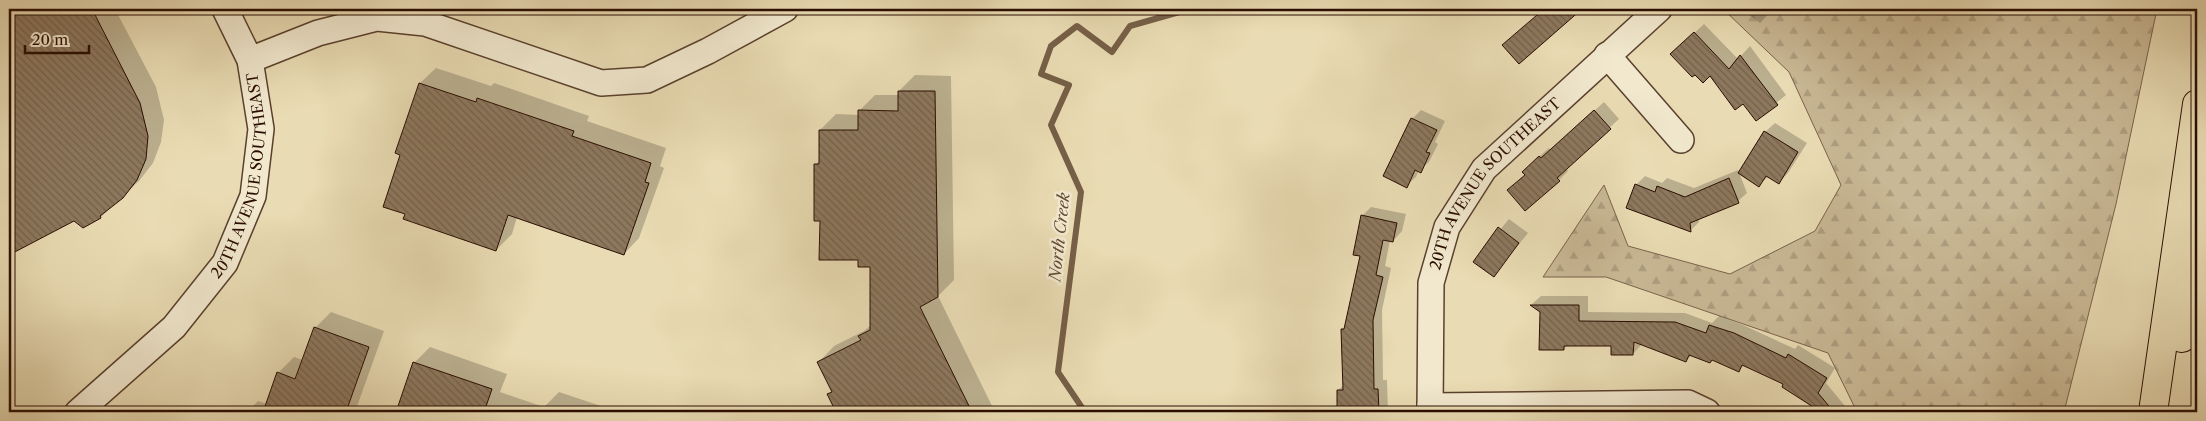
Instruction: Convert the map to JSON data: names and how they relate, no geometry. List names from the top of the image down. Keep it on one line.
{"streets":{"street":["20TH AVENUE SOUTHEAST"]},"water":["North Creek"],"scale_bar":"20 m"}
